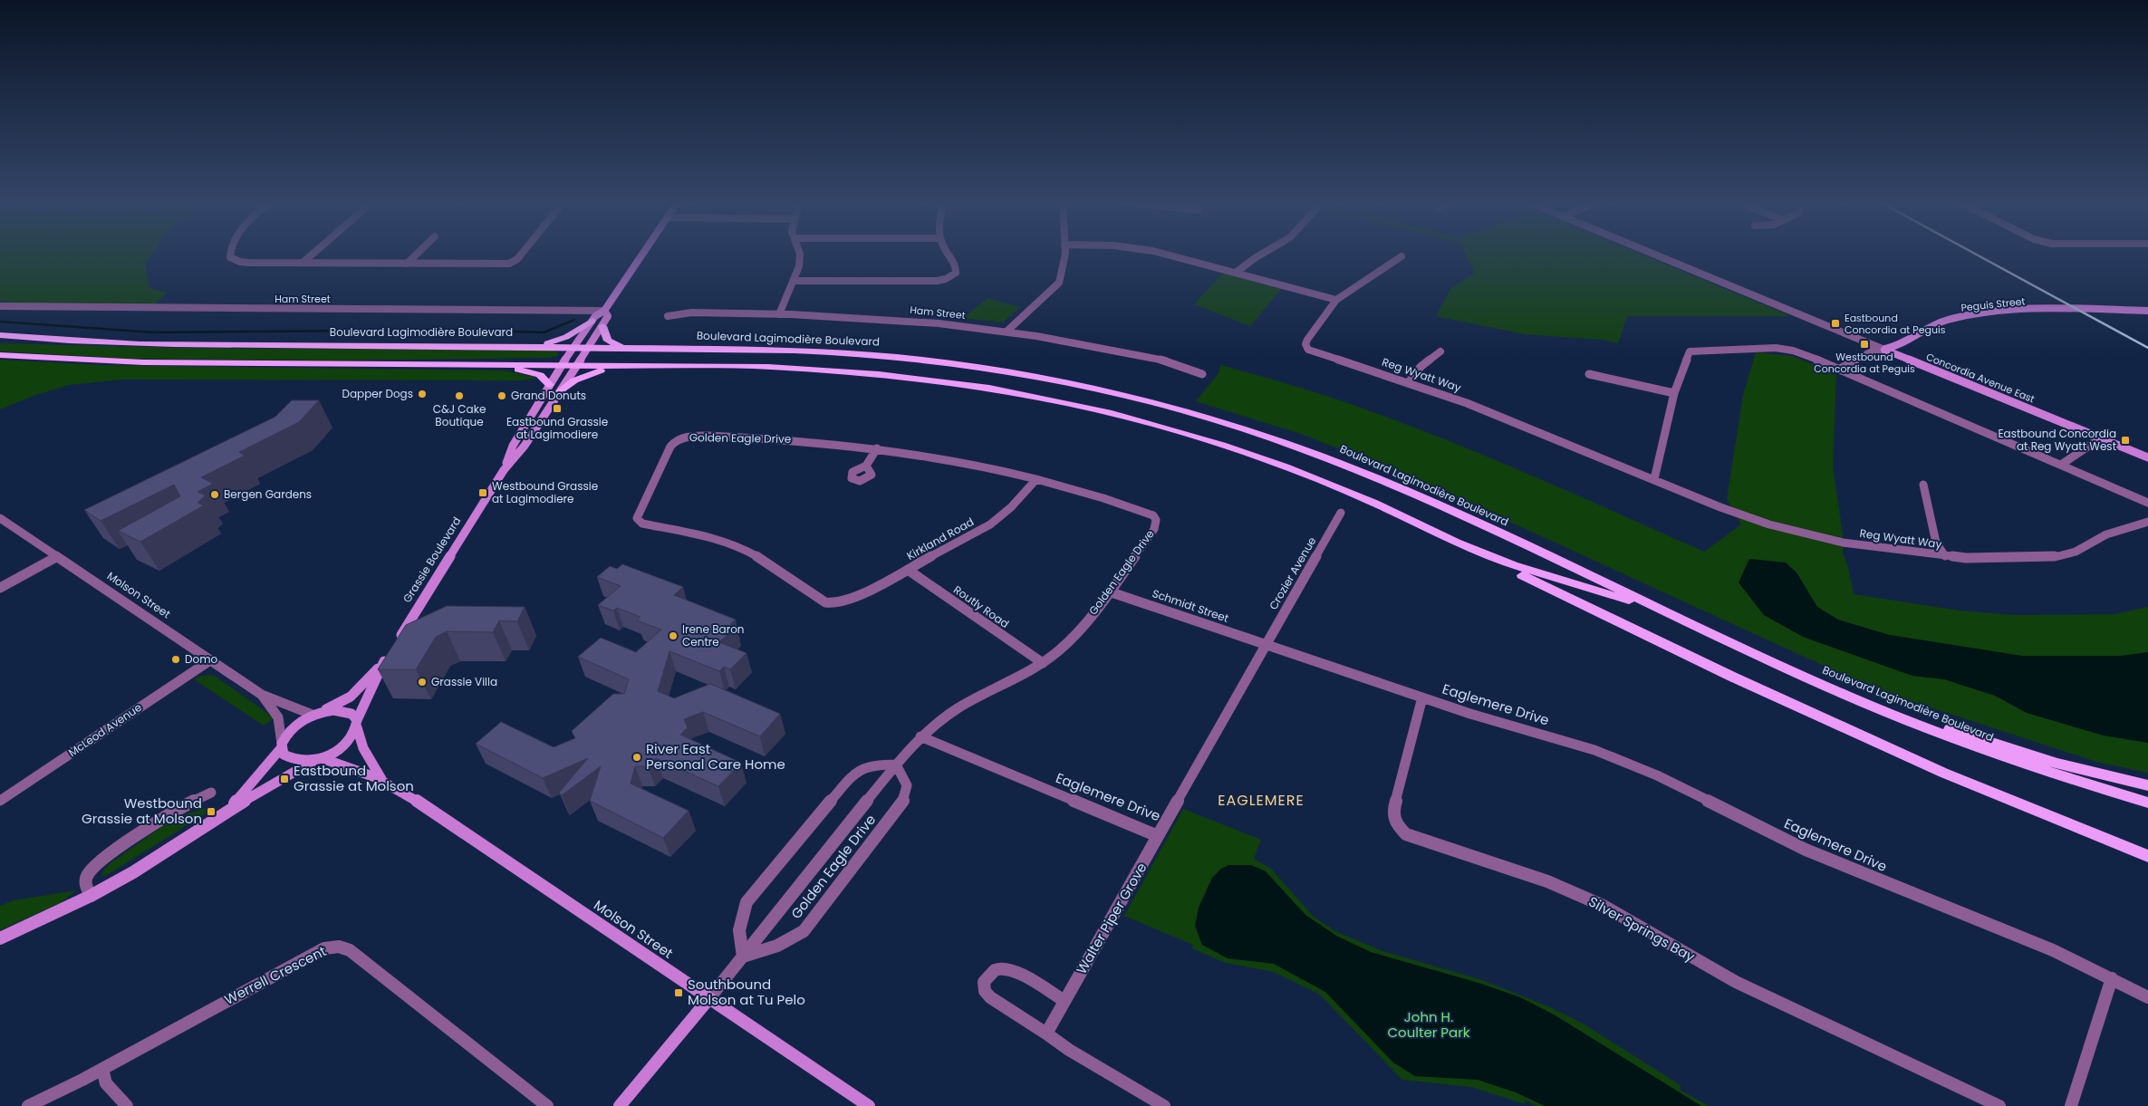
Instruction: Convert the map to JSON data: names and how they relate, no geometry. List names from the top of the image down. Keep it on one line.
{"streets":{"main road":["Boulevard Lagimodière Boulevard"],"street":["Ham Street","Peguis Street","Reg Wyatt Way","Concordia Avenue East","Golden Eagle Drive","Kirkland Road","Grassie Boulevard","Crozier Avenue","Molson Street","Schmidt Street","Routly Road","Eaglemere Drive","McLeod Avenue","Walter Piper Grove","Silver Springs Bay","Werrell Crescent"]},"crossings":[["Ham Street","Grassie Boulevard"],["Peguis Street","Concordia Avenue East"],["Boulevard Lagimodière Boulevard","Grassie Boulevard"],["Golden Eagle Drive","Kirkland Road"],["Golden Eagle Drive","Molson Street"],["Golden Eagle Drive","Schmidt Street"],["Golden Eagle Drive","Routly Road"],["Golden Eagle Drive","Eaglemere Drive"],["Kirkland Road","Routly Road"],["Grassie Boulevard","Molson Street"],["Crozier Avenue","Schmidt Street"],["Crozier Avenue","Eaglemere Drive"],["Molson Street","McLeod Avenue"],["Schmidt Street","Eaglemere Drive"],["Eaglemere Drive","Walter Piper Grove"],["Eaglemere Drive","Silver Springs Bay"]],"districts":["EAGLEMERE"],"parks":["John H. Coulter Park"],"places":{"transit":["Eastbound Concordia at Peguis","Westbound Concordia at Peguis","Eastbound Grassie at Lagimodiere","Eastbound Concordia at Reg Wyatt West","Westbound Grassie at Lagimodiere","Eastbound Grassie at Molson","Westbound Grassie at Molson","Southbound Molson at Tu Pelo"],"other":["Dapper Dogs","C&J Cake Boutique","Grand Donuts","Bergen Gardens","Irene Baron Centre","Domo","Grassie Villa","River East Personal Care Home"]}}
